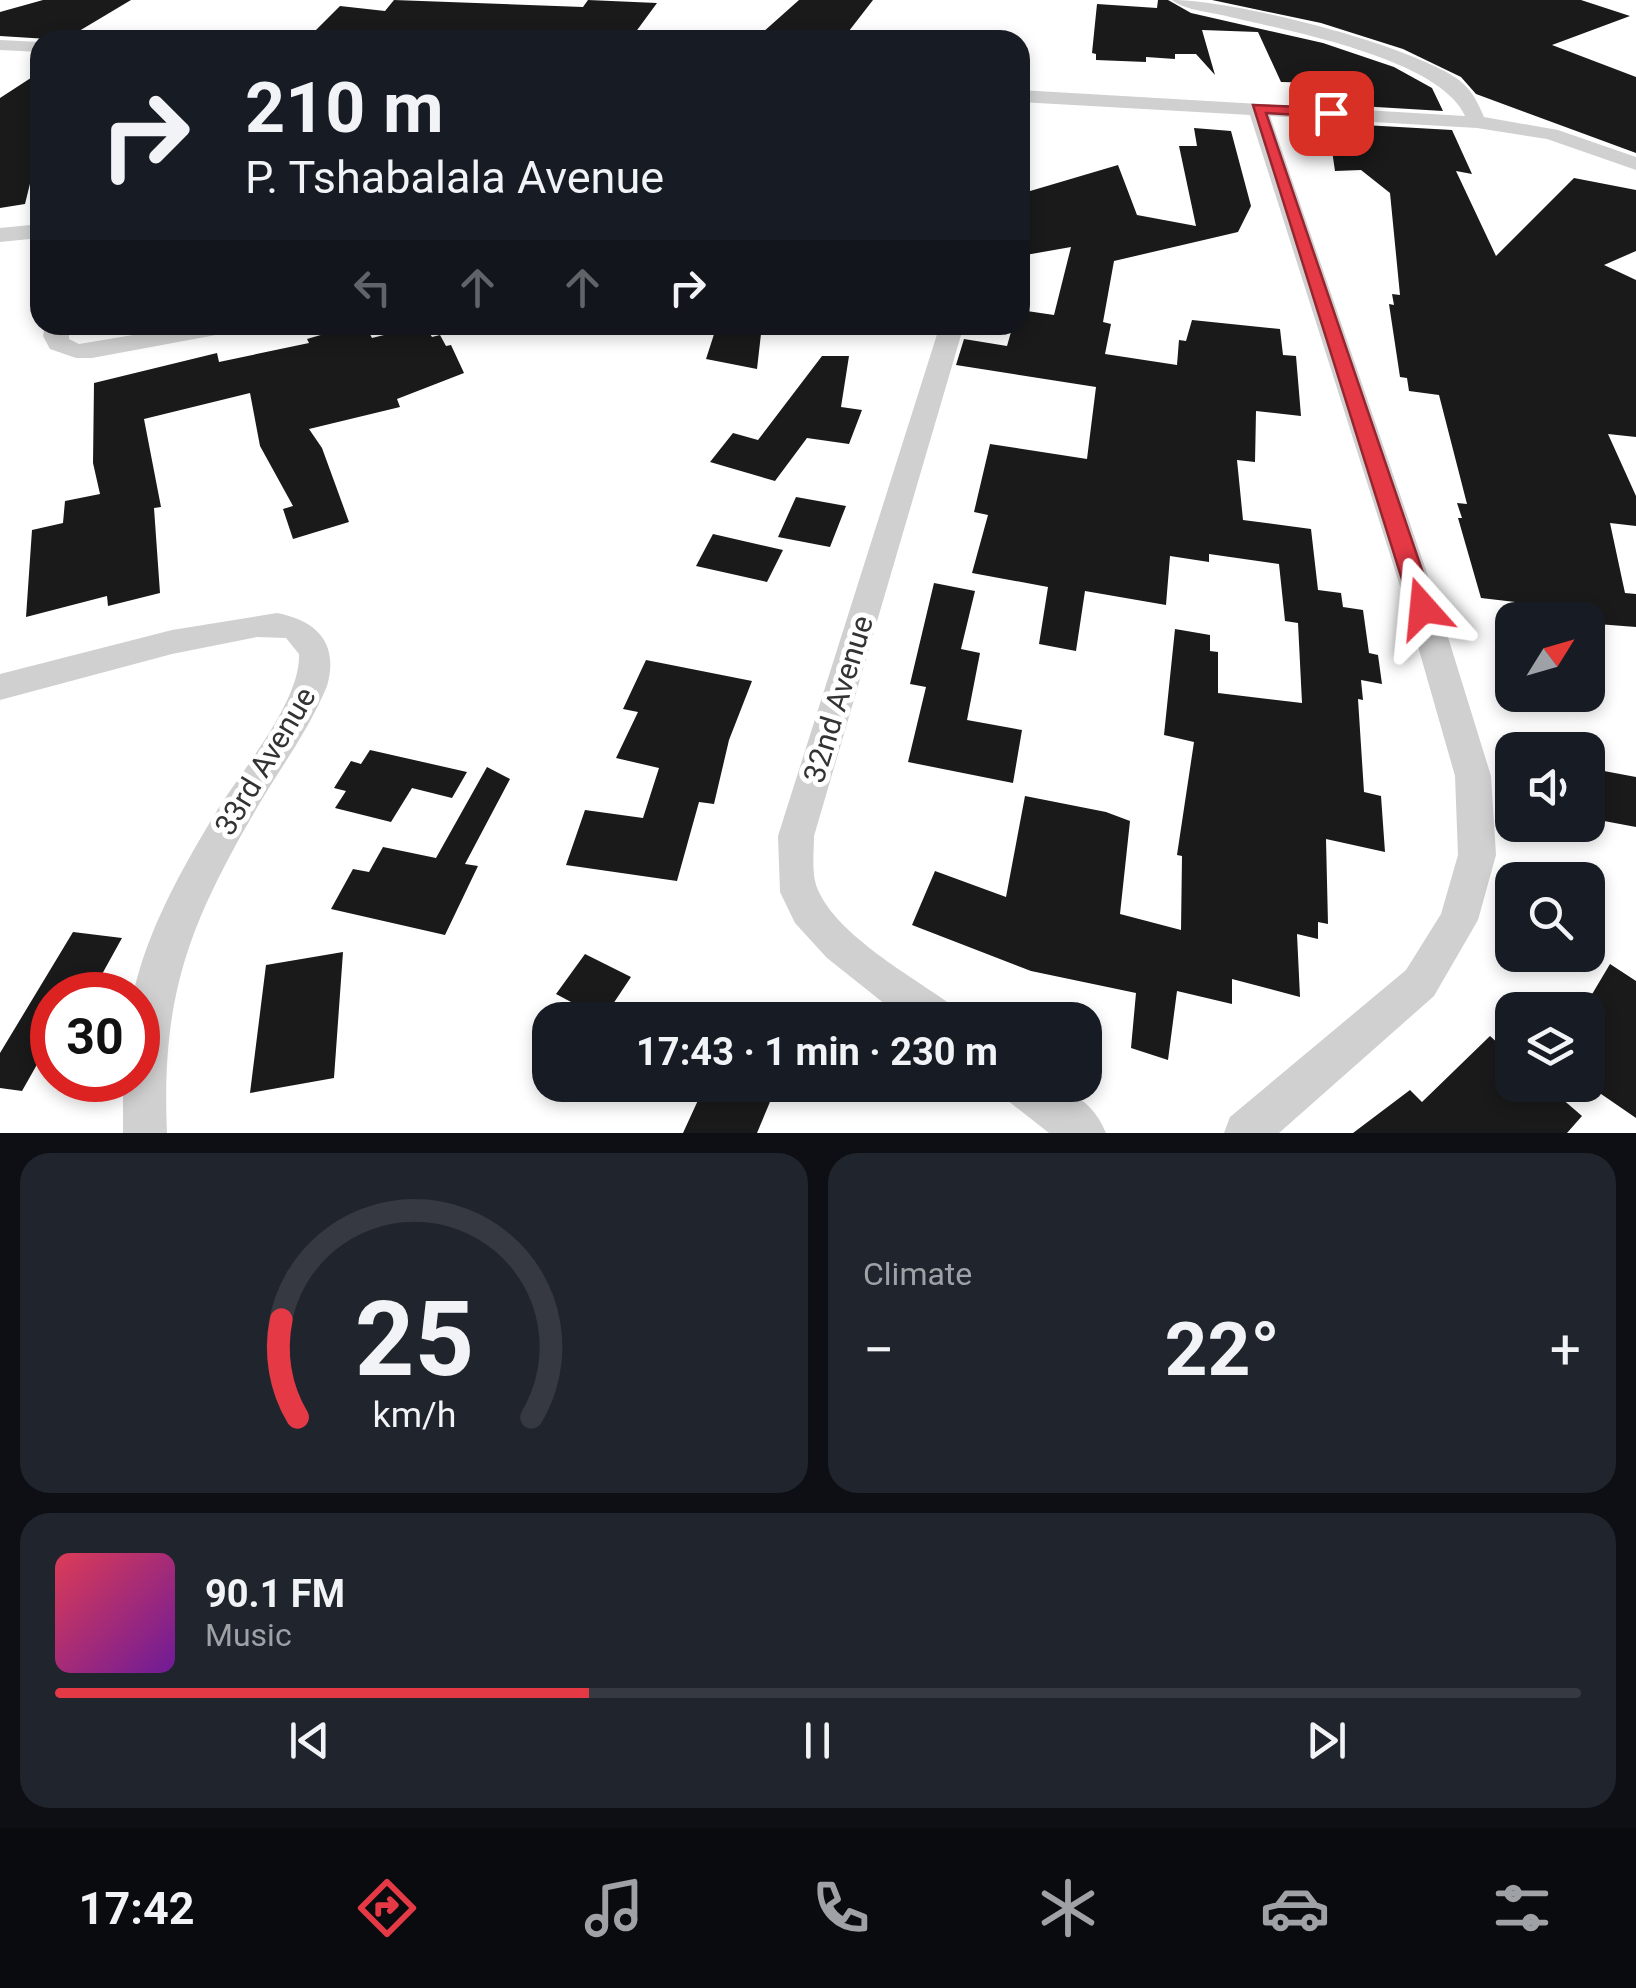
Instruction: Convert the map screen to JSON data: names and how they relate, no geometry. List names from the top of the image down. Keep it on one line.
{"streets":{"street":["32nd Avenue","33rd Avenue"]},"north":"top right","page":{"turn":["210 m","P. Tshabalala Avenue"],"limit":"30","trip":"17:43 · 1 min · 230 m","tile":"Climate","heat":["−","22°","+"],"song":["90.1 FM","Music"],"tabs":"17:42","gauge":["25","km/h"]}}
